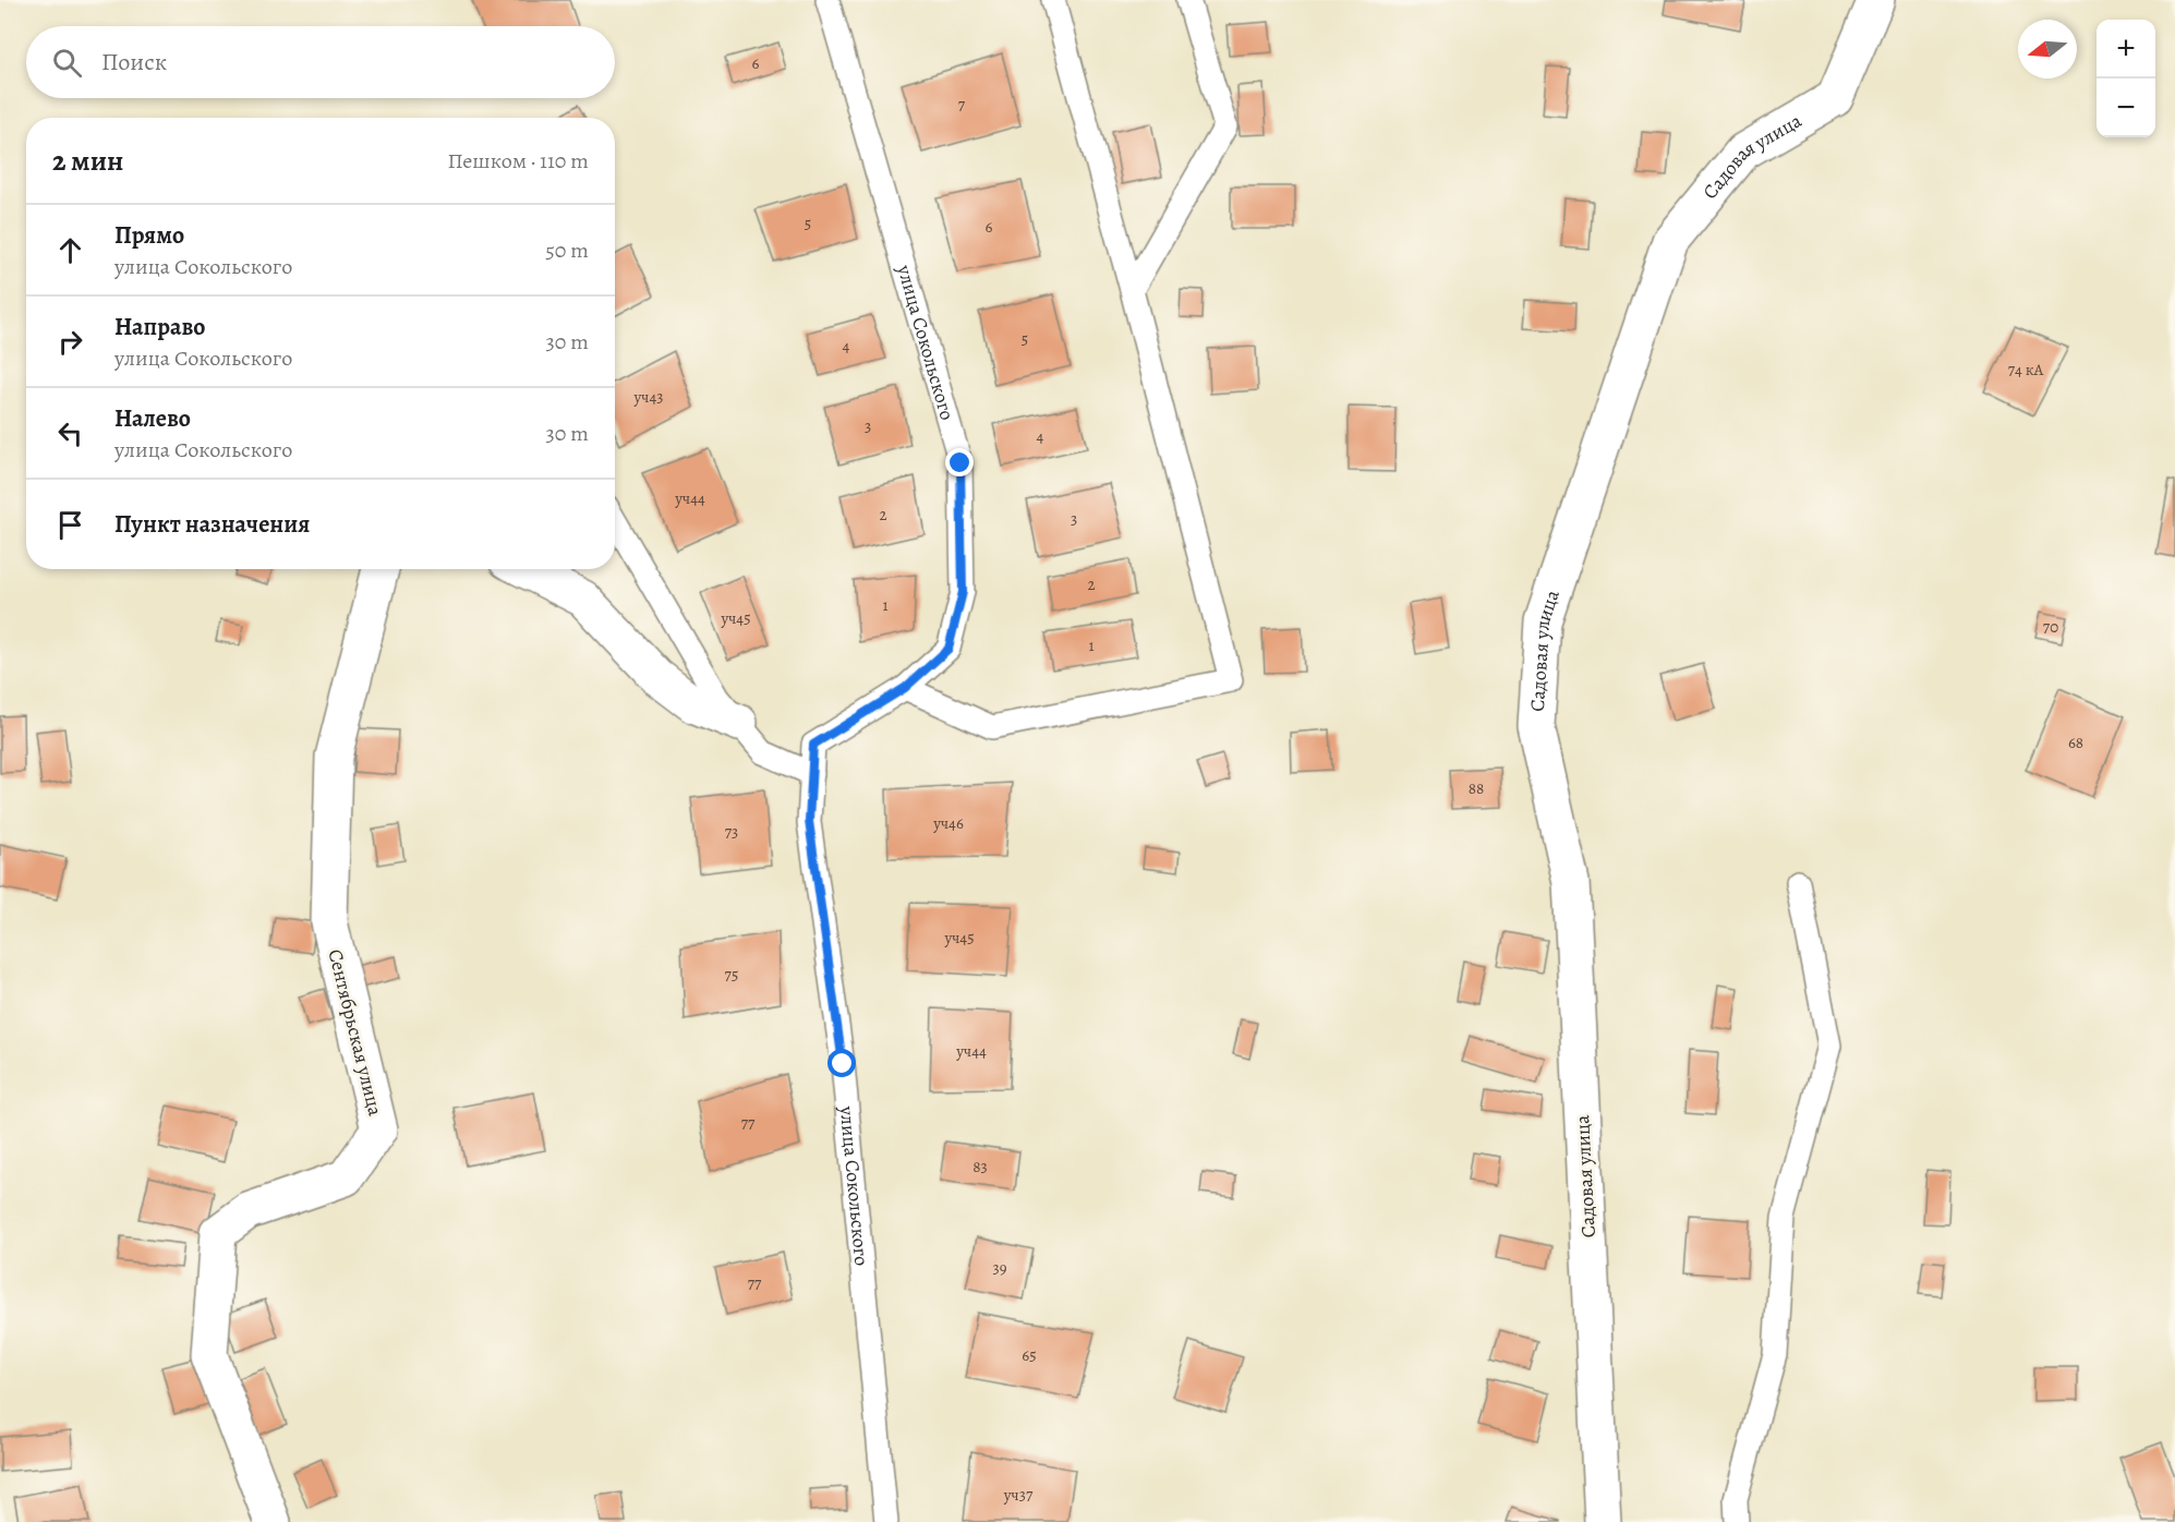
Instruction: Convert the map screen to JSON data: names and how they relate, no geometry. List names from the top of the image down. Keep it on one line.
{"streets":{"street":["Садовая улица","Сентябрьская улица"],"lane":["улица Сокольского"]},"house_numbers":["6","7","5","6","5","4","74 кА","уч43","3","4","уч44","2","3","2","1","уч45","70","1","68","88","уч46","73","уч45","75","уч44","77","83","39","77","65","уч37"],"north":"left","page":{"map_buttons":["+","−"],"search":"Поиск","heading":["2 мин","Пешком · 110 m"],"list":[["Прямо","улица Сокольского","50 m"],["Направо","улица Сокольского","30 m"],["Налево","улица Сокольского","30 m"],"Пункт назначения"]}}
